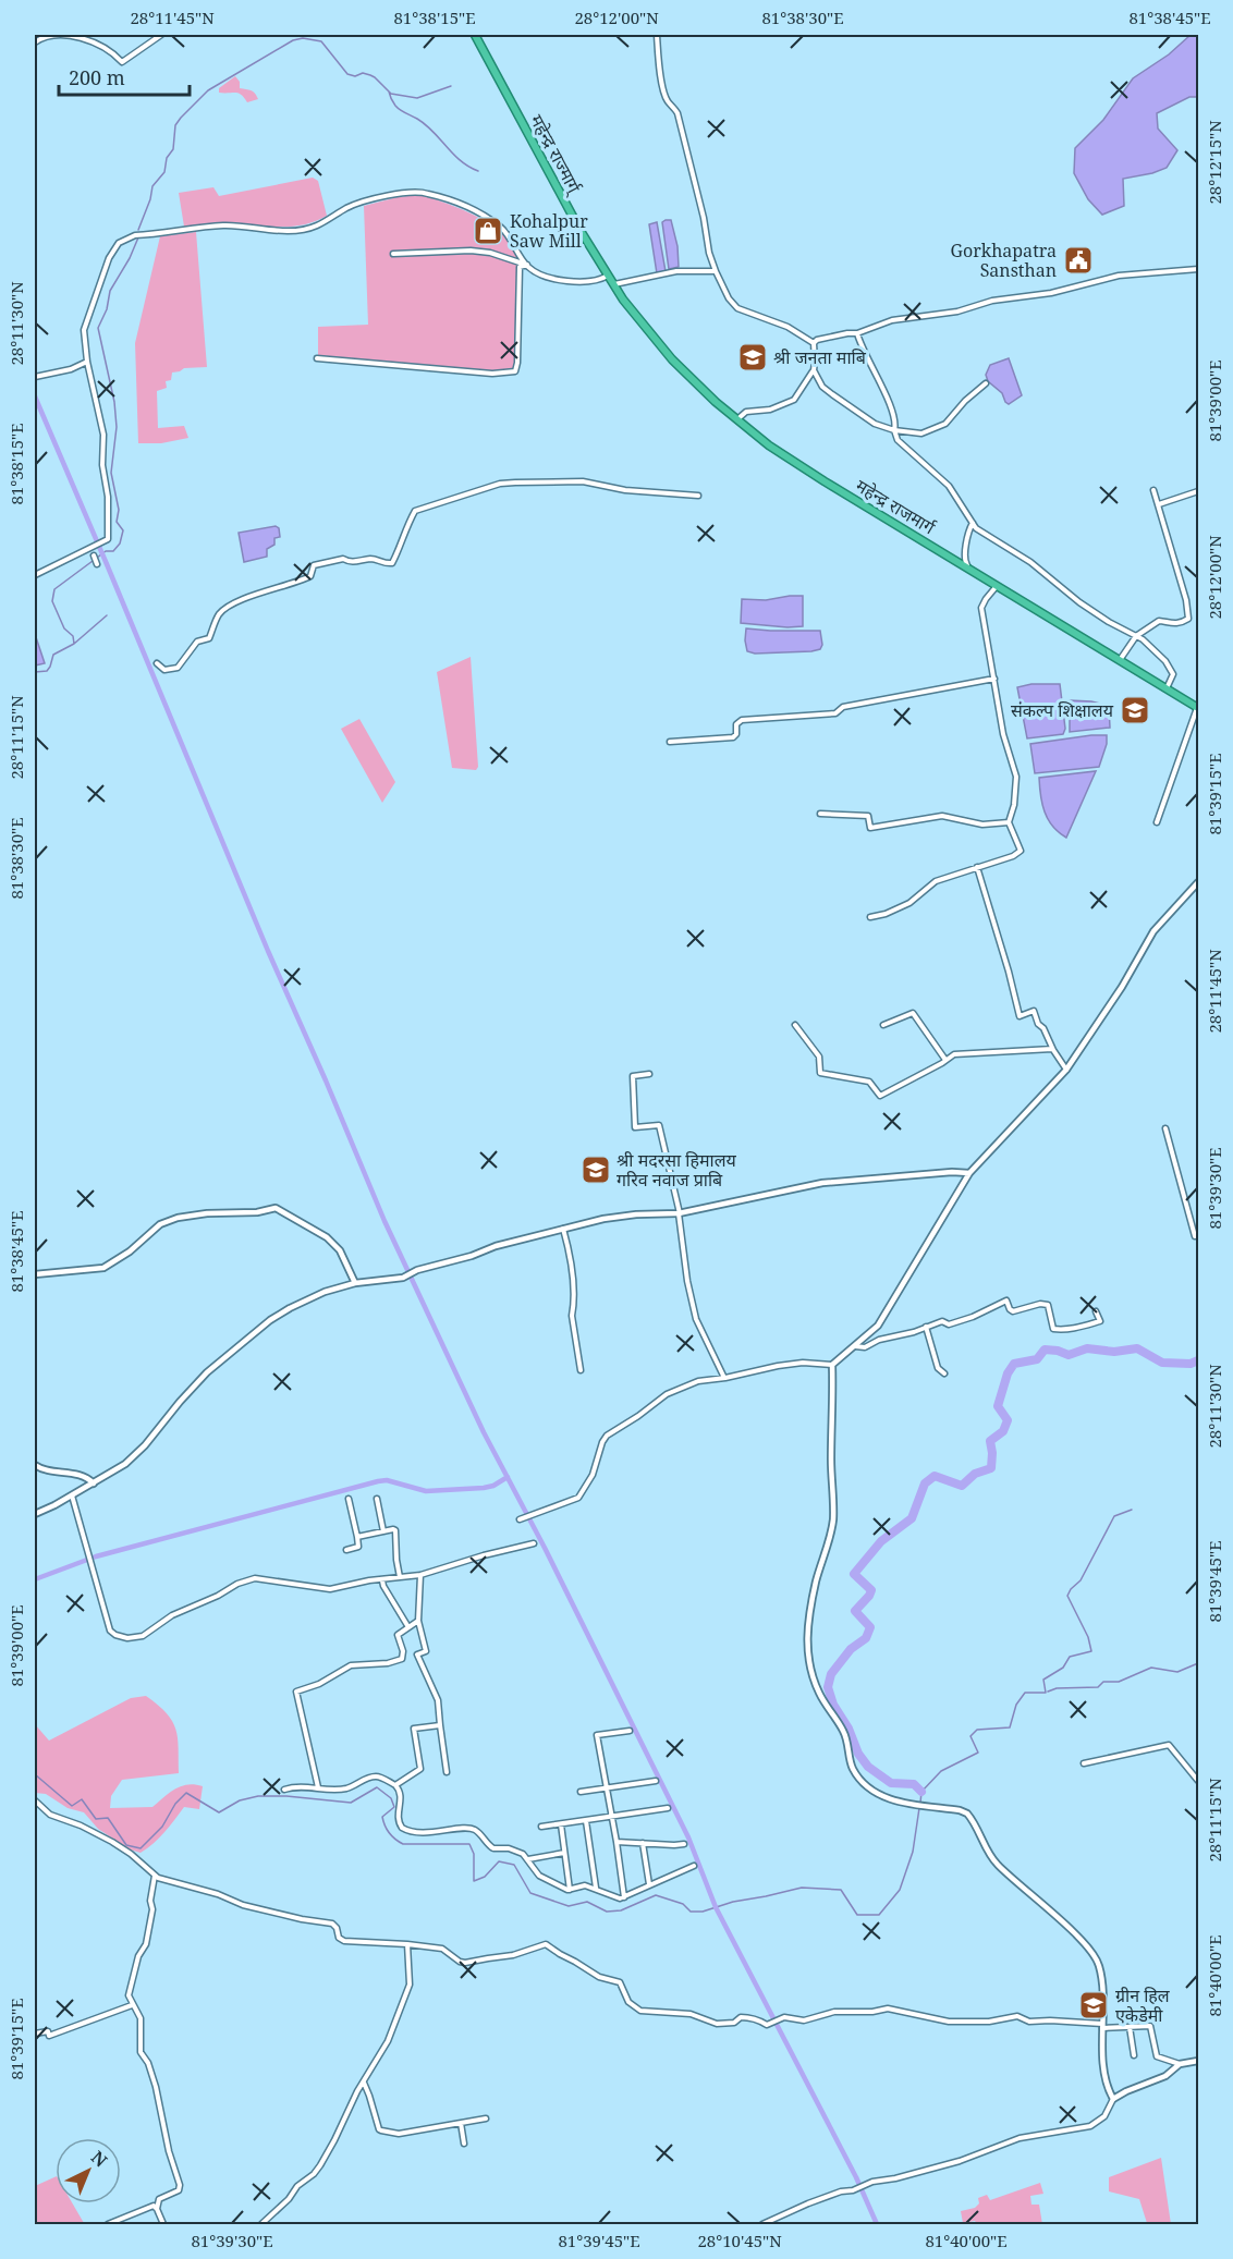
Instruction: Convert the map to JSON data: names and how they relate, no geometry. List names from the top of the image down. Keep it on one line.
{"streets":{"highway":["महेन्द्र राज्मार्ग्","महेन्द्र राजमार्ग"]},"crossings":[["महेन्द्र राज्मार्ग्","महेन्द्र राजमार्ग"]],"places":{"shop":["Kohalpur Saw Mill"],"public building":["Gorkhapatra Sansthan"],"school or university":["श्री जनता माबि","संकल्प शिक्षालय","श्री मदरसा हिमालय गरिव नवाज प्राबि","ग्रीन हिल एकेडेमी"]},"scale_bar":"200 m","north":"top right","coordinates":["28°11'45\"N","81°38'15\"E","28°12'00\"N","81°38'30\"E","81°38'45\"E","28°12'15\"N","28°11'30\"N","81°39'00\"E","28°11'15\"N","81°39'15\"E","81°39'30\"E","81°39'45\"E","81°40'00\"E","28°10'45\"N"]}
